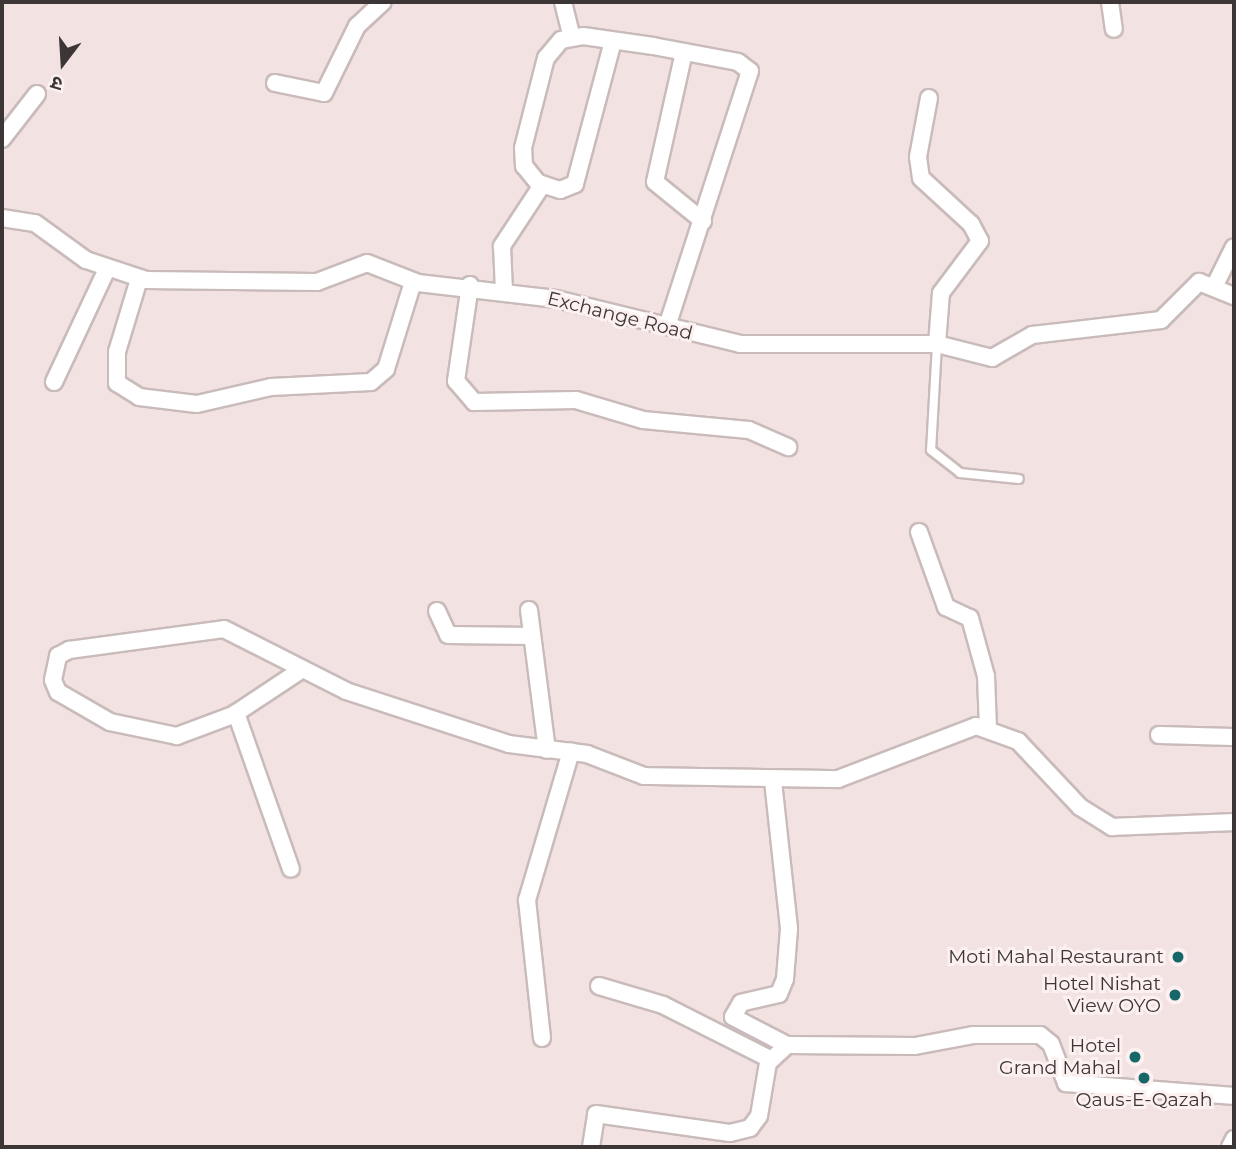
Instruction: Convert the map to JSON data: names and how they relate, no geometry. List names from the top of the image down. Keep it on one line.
{"streets":{"street":["Exchange Road"]},"places":["Moti Mahal Restaurant","Hotel Nishat View OYO","Hotel Grand Mahal","Qaus-E-Qazah"],"north":"bottom"}
